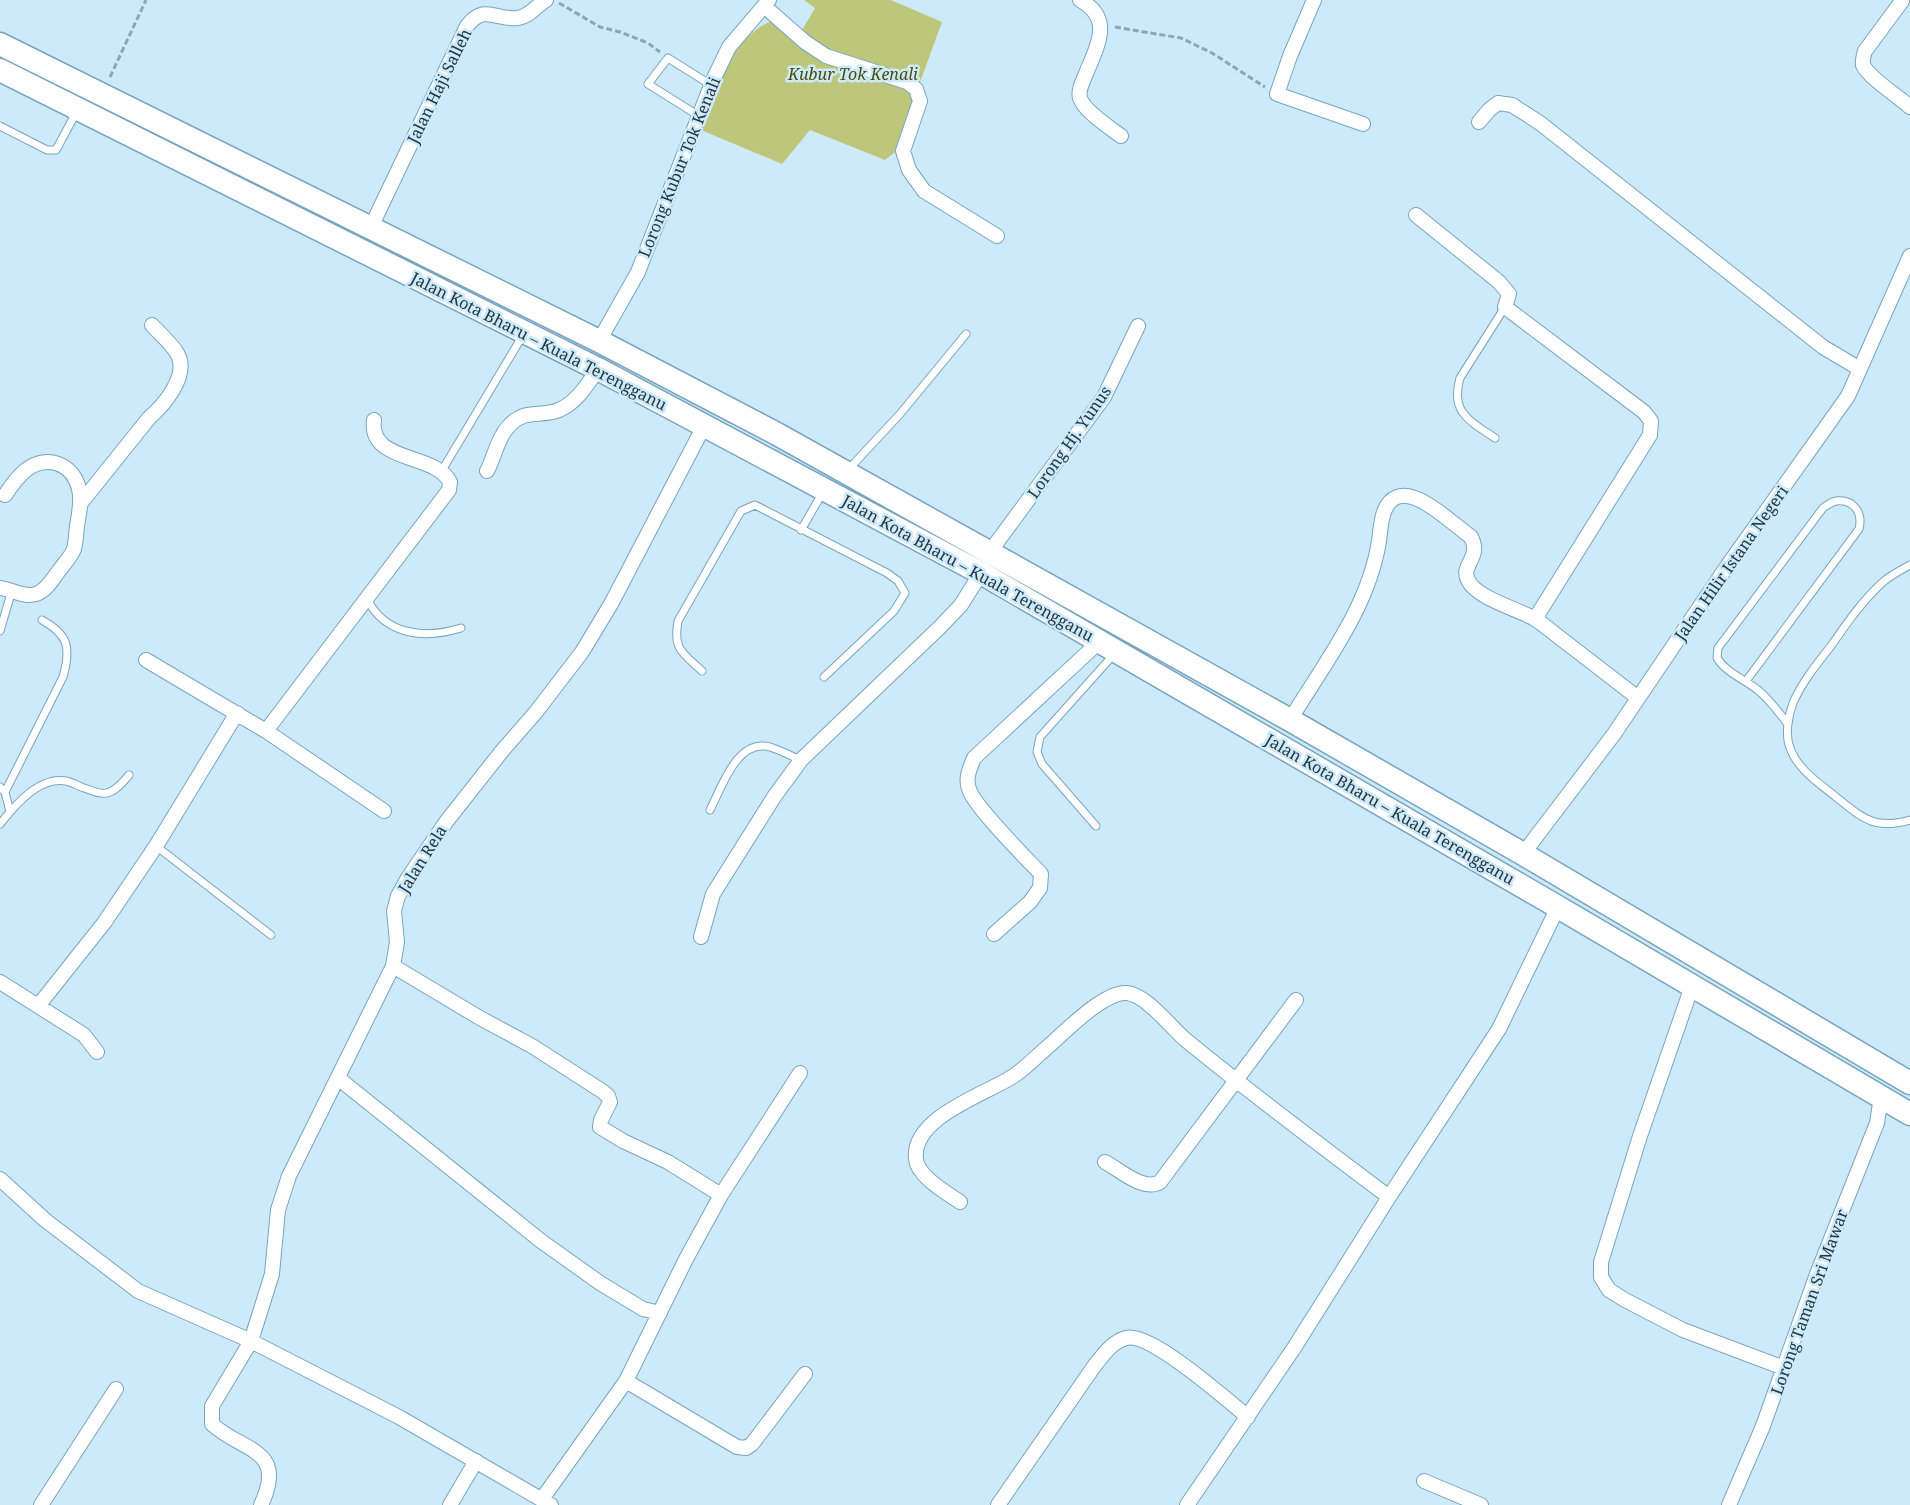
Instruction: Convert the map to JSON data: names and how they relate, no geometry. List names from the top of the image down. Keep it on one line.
{"streets":{"highway":["Jalan Kota Bharu – Kuala Terengganu"],"street":["Jalan Haji Salleh","Lorong Kubur Tok Kenali","Lorong Hj. Yunus","Jalan Hilir Istana Negeri","Jalan Rela","Lorong Taman Sri Mawar"]},"crossings":[["Jalan Haji Salleh","Jalan Kota Bharu – Kuala Terengganu"],["Lorong Kubur Tok Kenali","Jalan Kota Bharu – Kuala Terengganu"],["Jalan Kota Bharu – Kuala Terengganu","Lorong Hj. Yunus"],["Jalan Kota Bharu – Kuala Terengganu","Jalan Hilir Istana Negeri"],["Jalan Kota Bharu – Kuala Terengganu","Jalan Rela"],["Jalan Kota Bharu – Kuala Terengganu","Lorong Taman Sri Mawar"]],"parks":["Kubur Tok Kenali"]}
